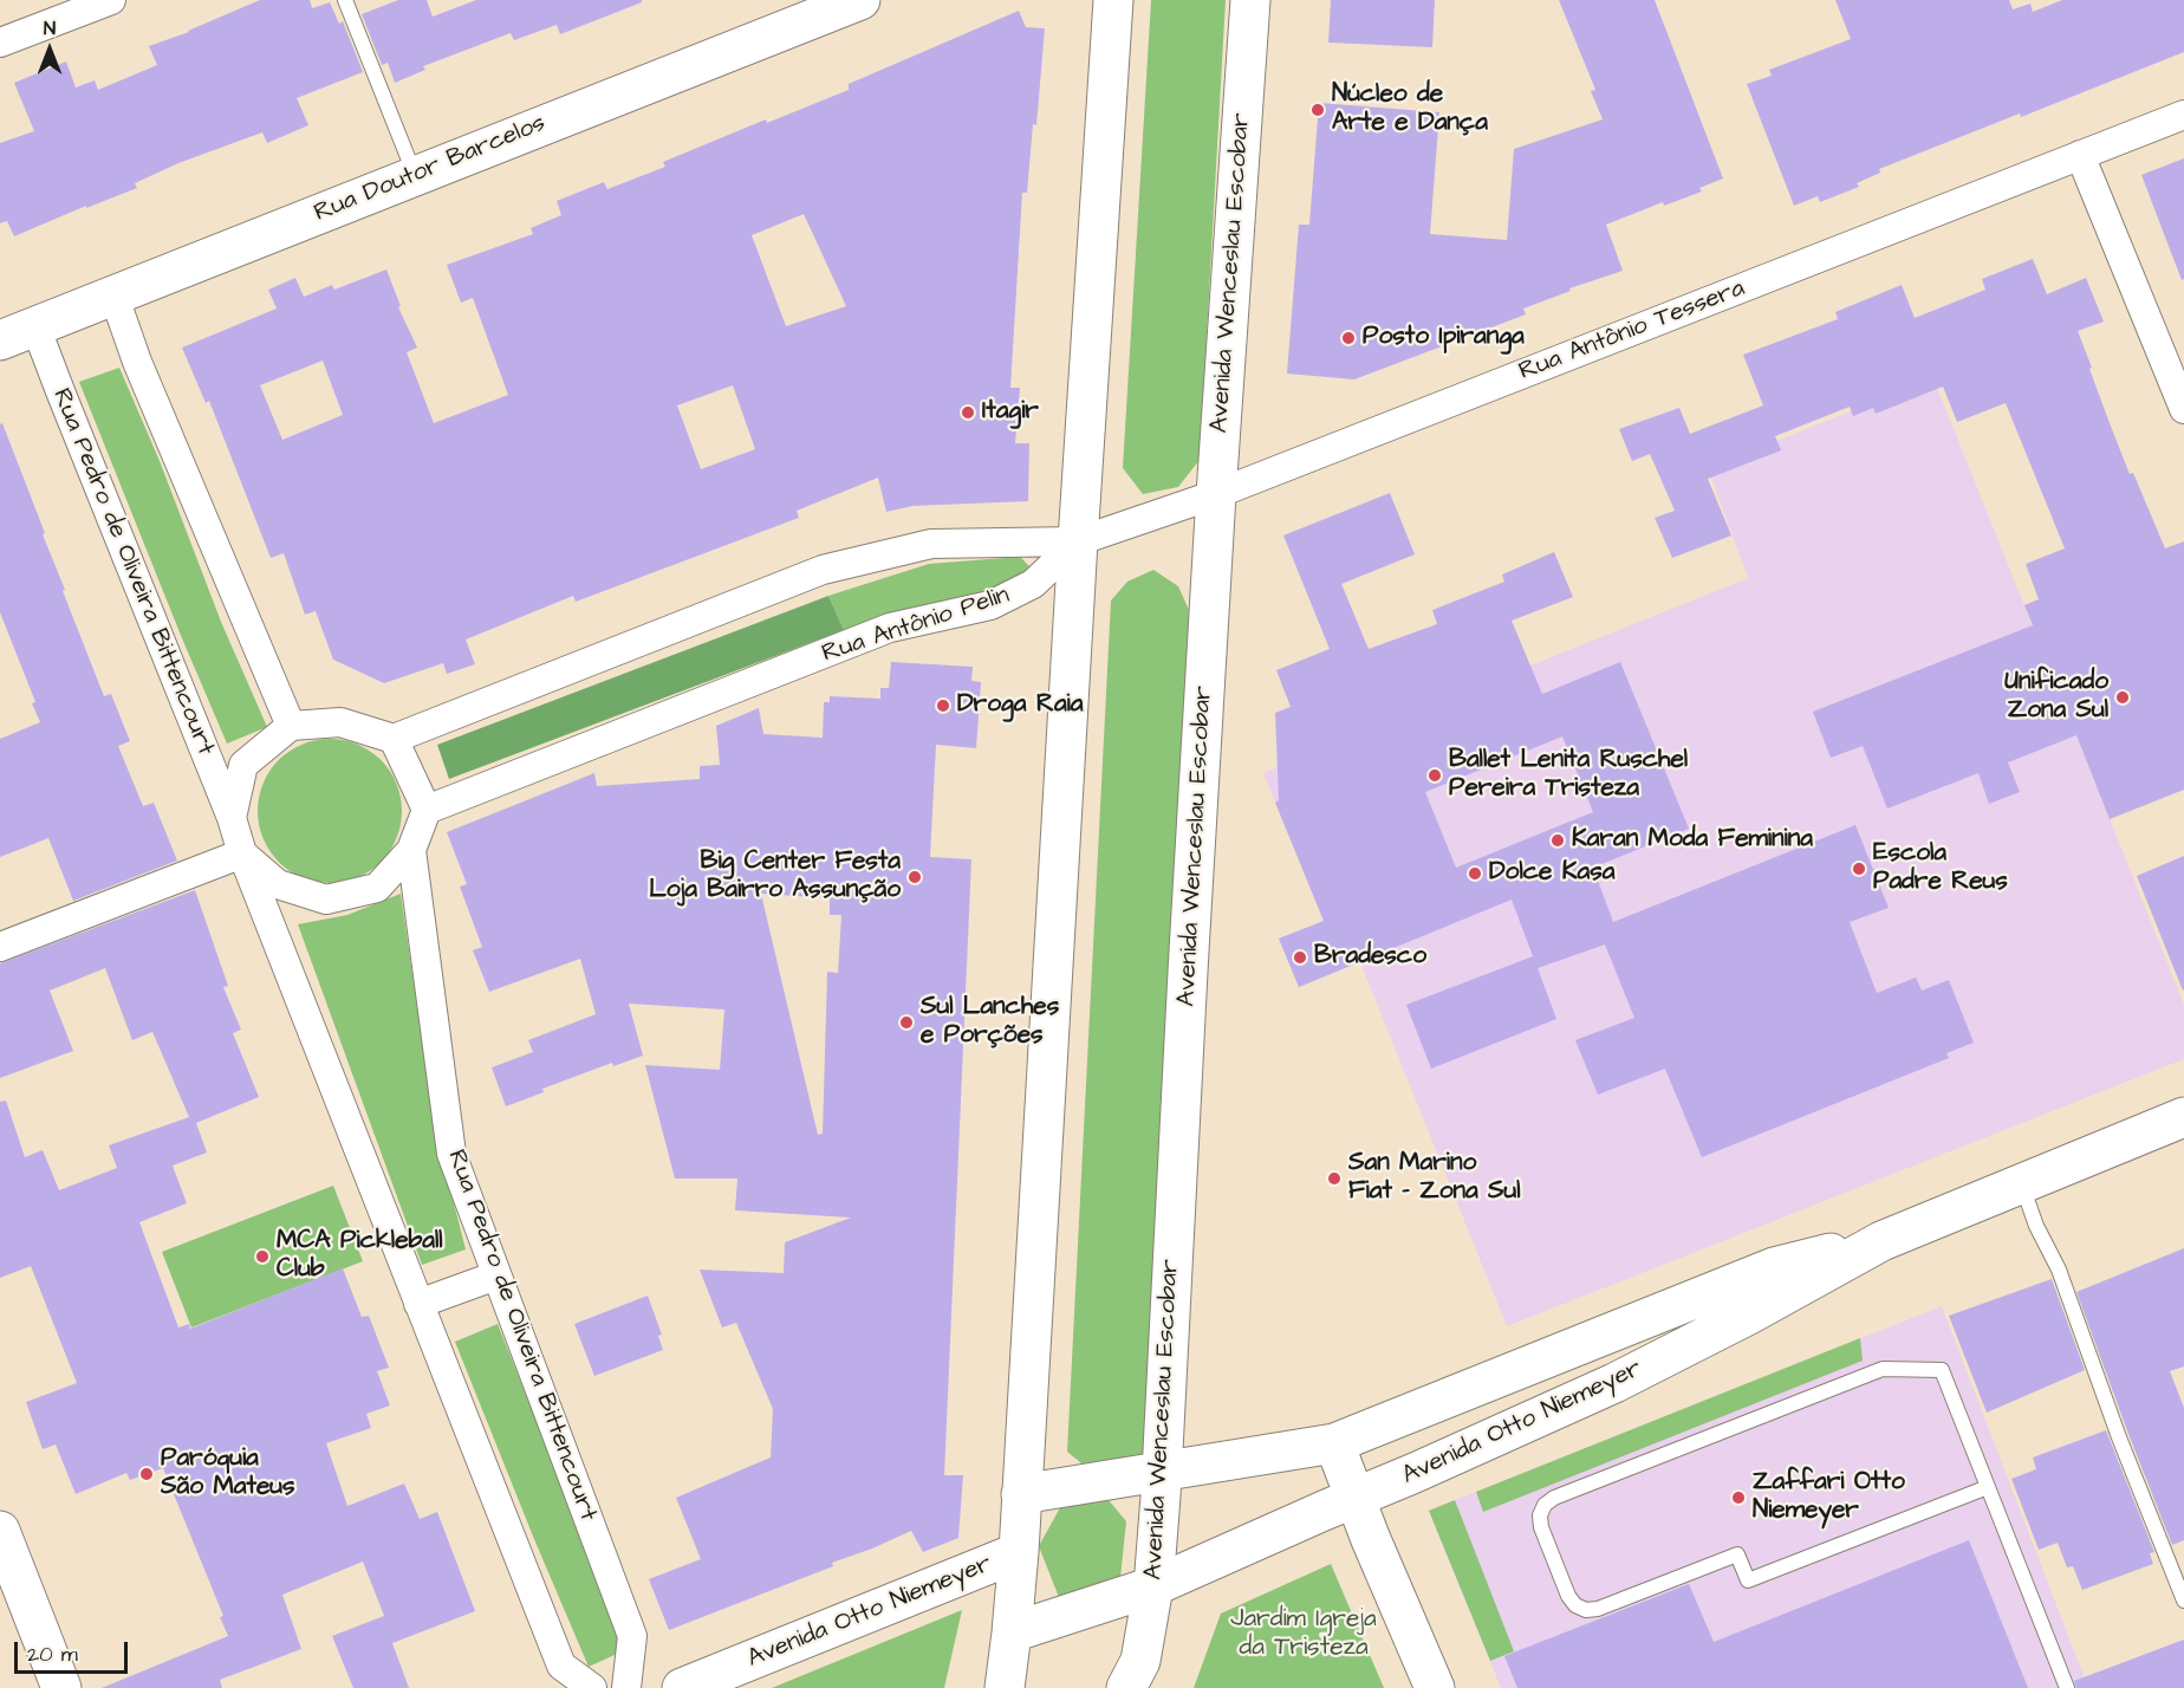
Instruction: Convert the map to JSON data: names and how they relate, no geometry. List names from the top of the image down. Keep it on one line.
{"streets":{"main road":["Rua Doutor Barcelos","Avenida Wenceslau Escobar","Avenida Otto Niemeyer"],"street":["Rua Antônio Tessera","Rua Pedro de Oliveira Bittencourt","Rua Antônio Pelin"]},"crossings":[["Rua Doutor Barcelos","Rua Pedro de Oliveira Bittencourt"],["Avenida Wenceslau Escobar","Rua Antônio Tessera"],["Avenida Wenceslau Escobar","Avenida Otto Niemeyer"],["Rua Antônio Tessera","Rua Antônio Pelin"],["Rua Pedro de Oliveira Bittencourt","Rua Antônio Pelin"]],"parks":["Jardim Igreja da Tristeza"],"places":["Núcleo de Arte e Dança","Posto Ipiranga","Itagir","Unificado Zona Sul","Droga Raia","Ballet Lenita Ruschel Pereira Tristeza","Karan Moda Feminina","Escola Padre Reus","Dolce Kasa","Big Center Festa Loja Bairro Assunção","Bradesco","Sul Lanches e Porções","San Marino Fiat - Zona Sul","MCA Pickleball Club","Paróquia São Mateus","Zaffari Otto Niemeyer"],"scale_bar":"20 m","north":"top"}
